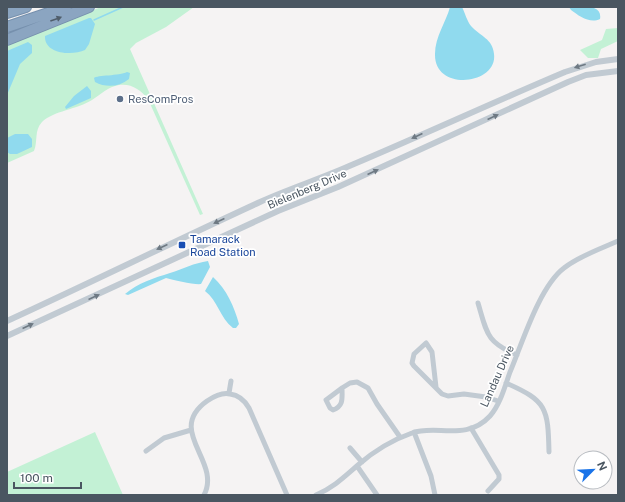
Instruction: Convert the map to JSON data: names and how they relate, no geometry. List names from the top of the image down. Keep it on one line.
{"streets":{"street":["Bielenberg Drive","Landau Drive"]},"places":{"other":["ResComPros"],"transit":["Tamarack Road Station"]},"scale_bar":"100 m","north":"top right"}
